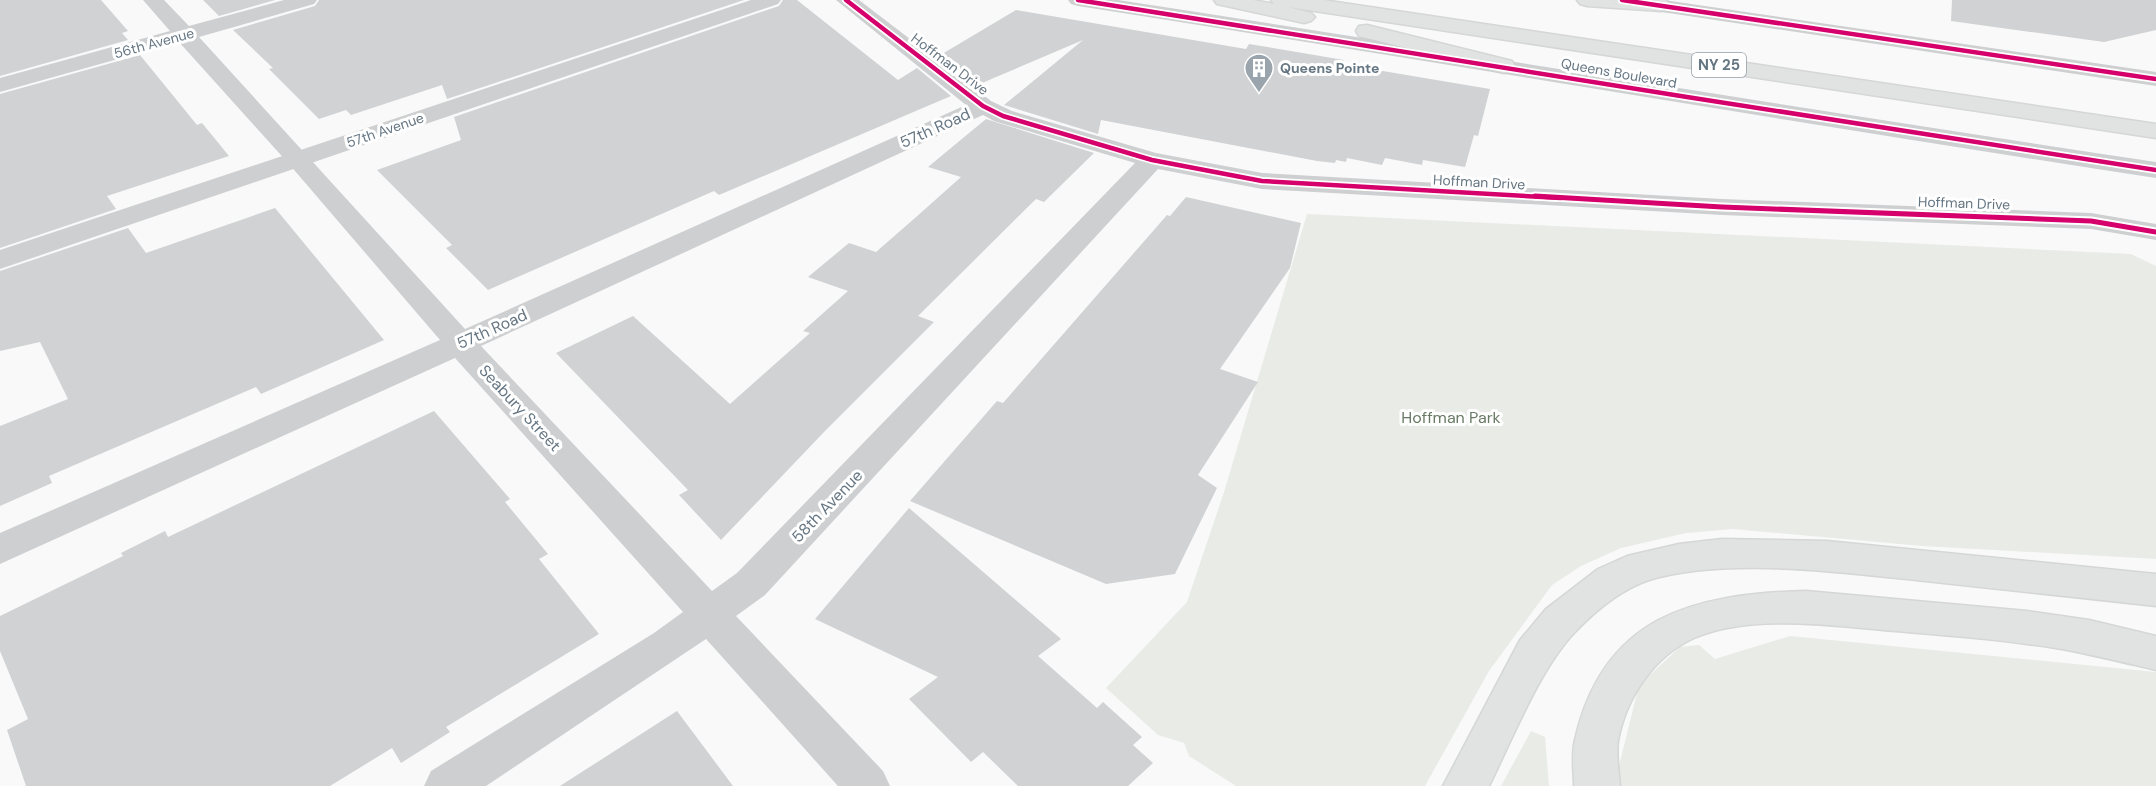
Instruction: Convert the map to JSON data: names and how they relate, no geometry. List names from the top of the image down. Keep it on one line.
{"streets":{"main road":["NY 25","Queens Boulevard"],"street":["56th Avenue","Hoffman Drive","57th Road","57th Avenue","Seabury Street","58th Avenue"]},"crossings":[["56th Avenue","Seabury Street"],["Hoffman Drive","57th Road"],["Hoffman Drive","58th Avenue"],["57th Road","Seabury Street"],["57th Avenue","Seabury Street"],["Seabury Street","58th Avenue"]],"parks":["Hoffman Park"],"places":{"building":["Queens Pointe"]}}
